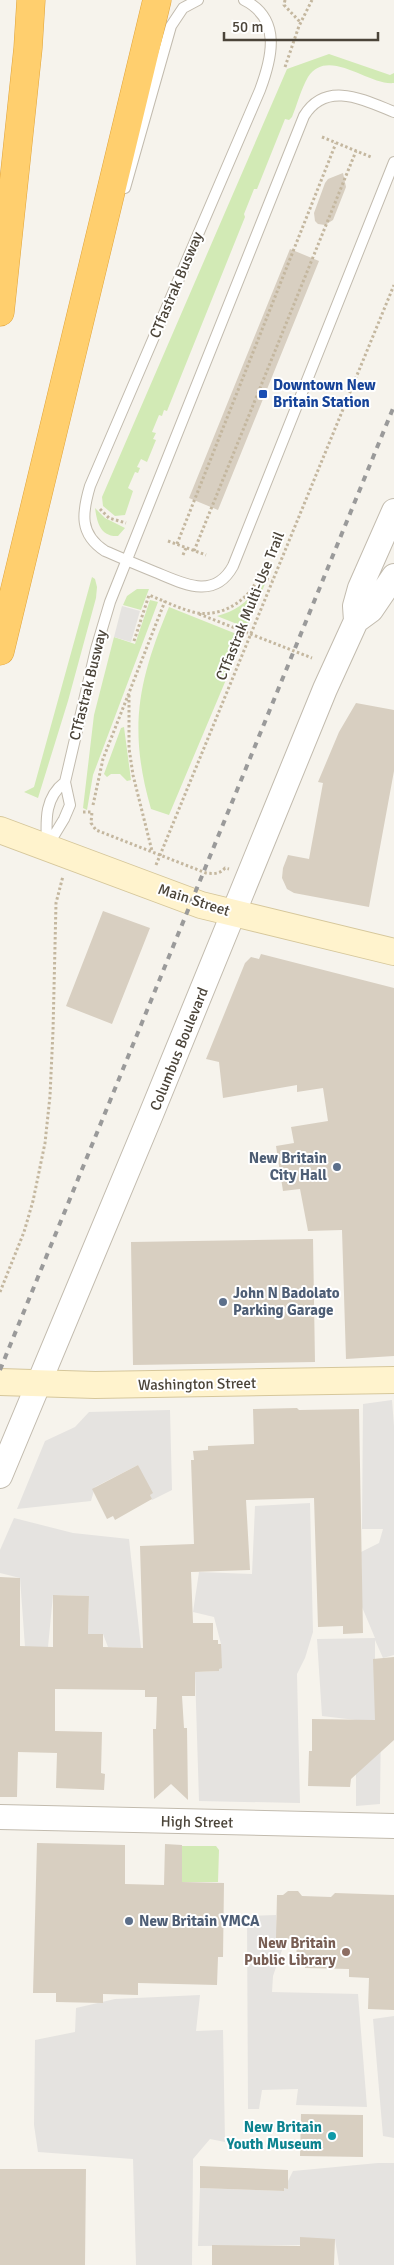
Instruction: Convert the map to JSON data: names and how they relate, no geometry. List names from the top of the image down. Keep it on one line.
{"streets":{"main road":["Main Street","Washington Street"],"street":["Columbus Boulevard","High Street"],"lane":["CTfastrak Busway"],"path":["CTfastrak Multi-Use Trail"]},"crossings":[["CTfastrak Busway","Main Street"],["Main Street","Columbus Boulevard"],["Columbus Boulevard","Washington Street"]],"places":{"transit":["Downtown New Britain Station"],"other":["New Britain City Hall","John N Badolato Parking Garage","New Britain YMCA","New Britain Public Library","New Britain Youth Museum"]},"scale_bar":"50 m"}
